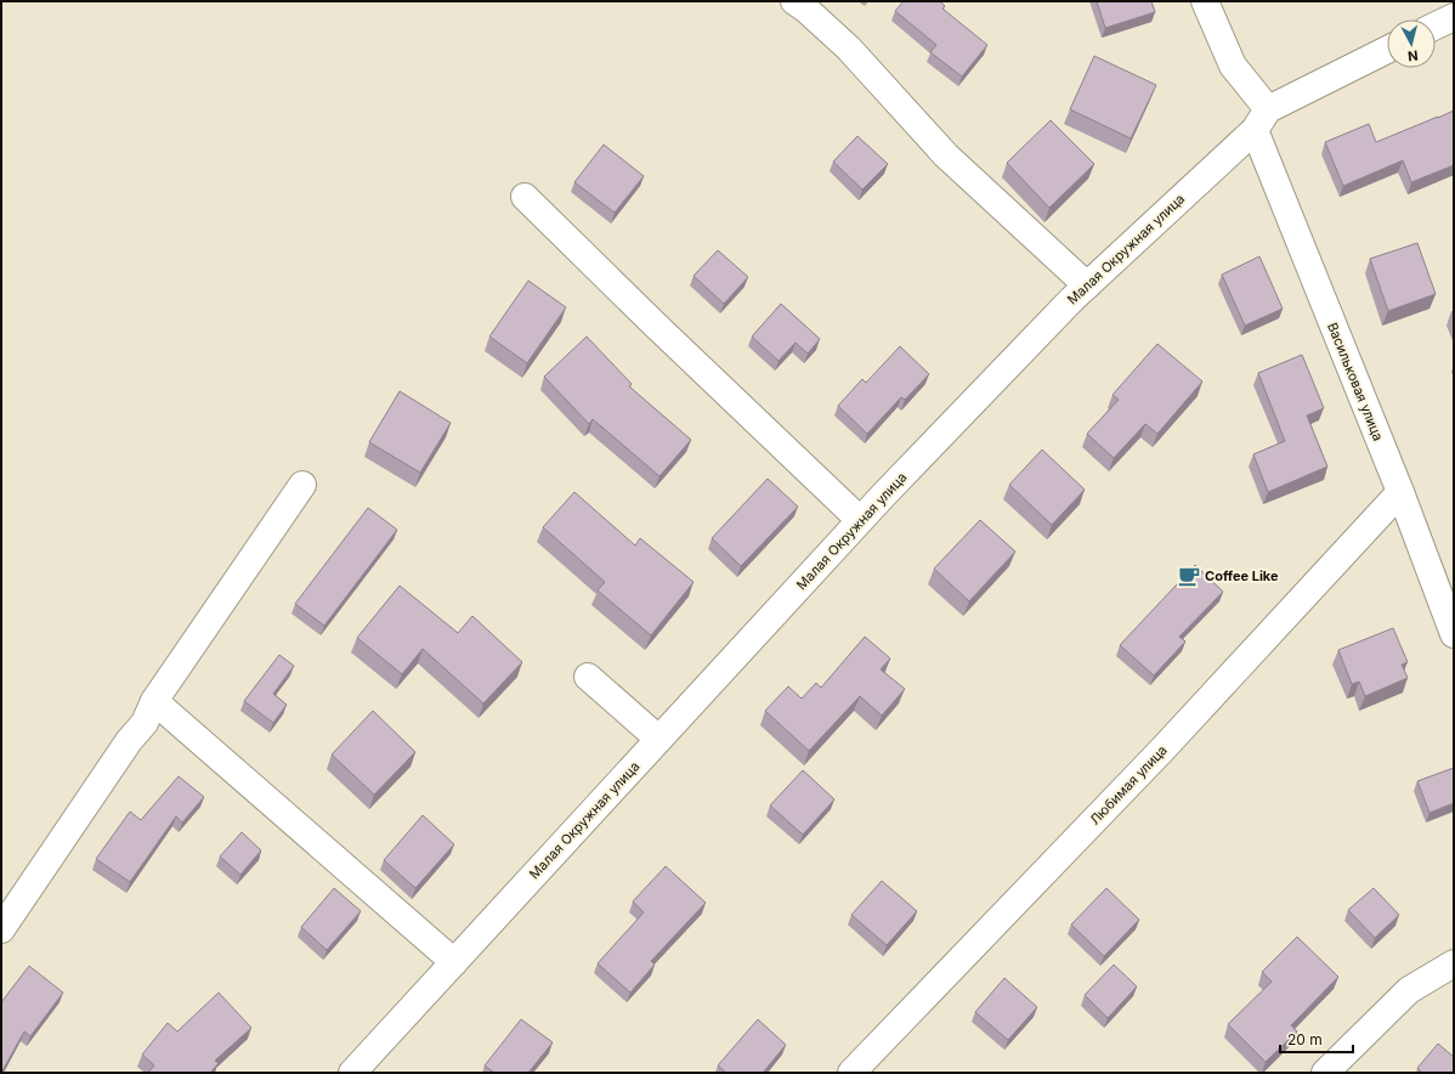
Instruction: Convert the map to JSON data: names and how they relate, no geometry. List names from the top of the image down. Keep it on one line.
{"streets":{"street":["Малая Окружная улица","Васильковая улица","Любимая улица"]},"crossings":[["Малая Окружная улица","Васильковая улица"],["Васильковая улица","Любимая улица"]],"places":{"cafe":["Coffee Like"]},"scale_bar":"20 m","north":"bottom"}
